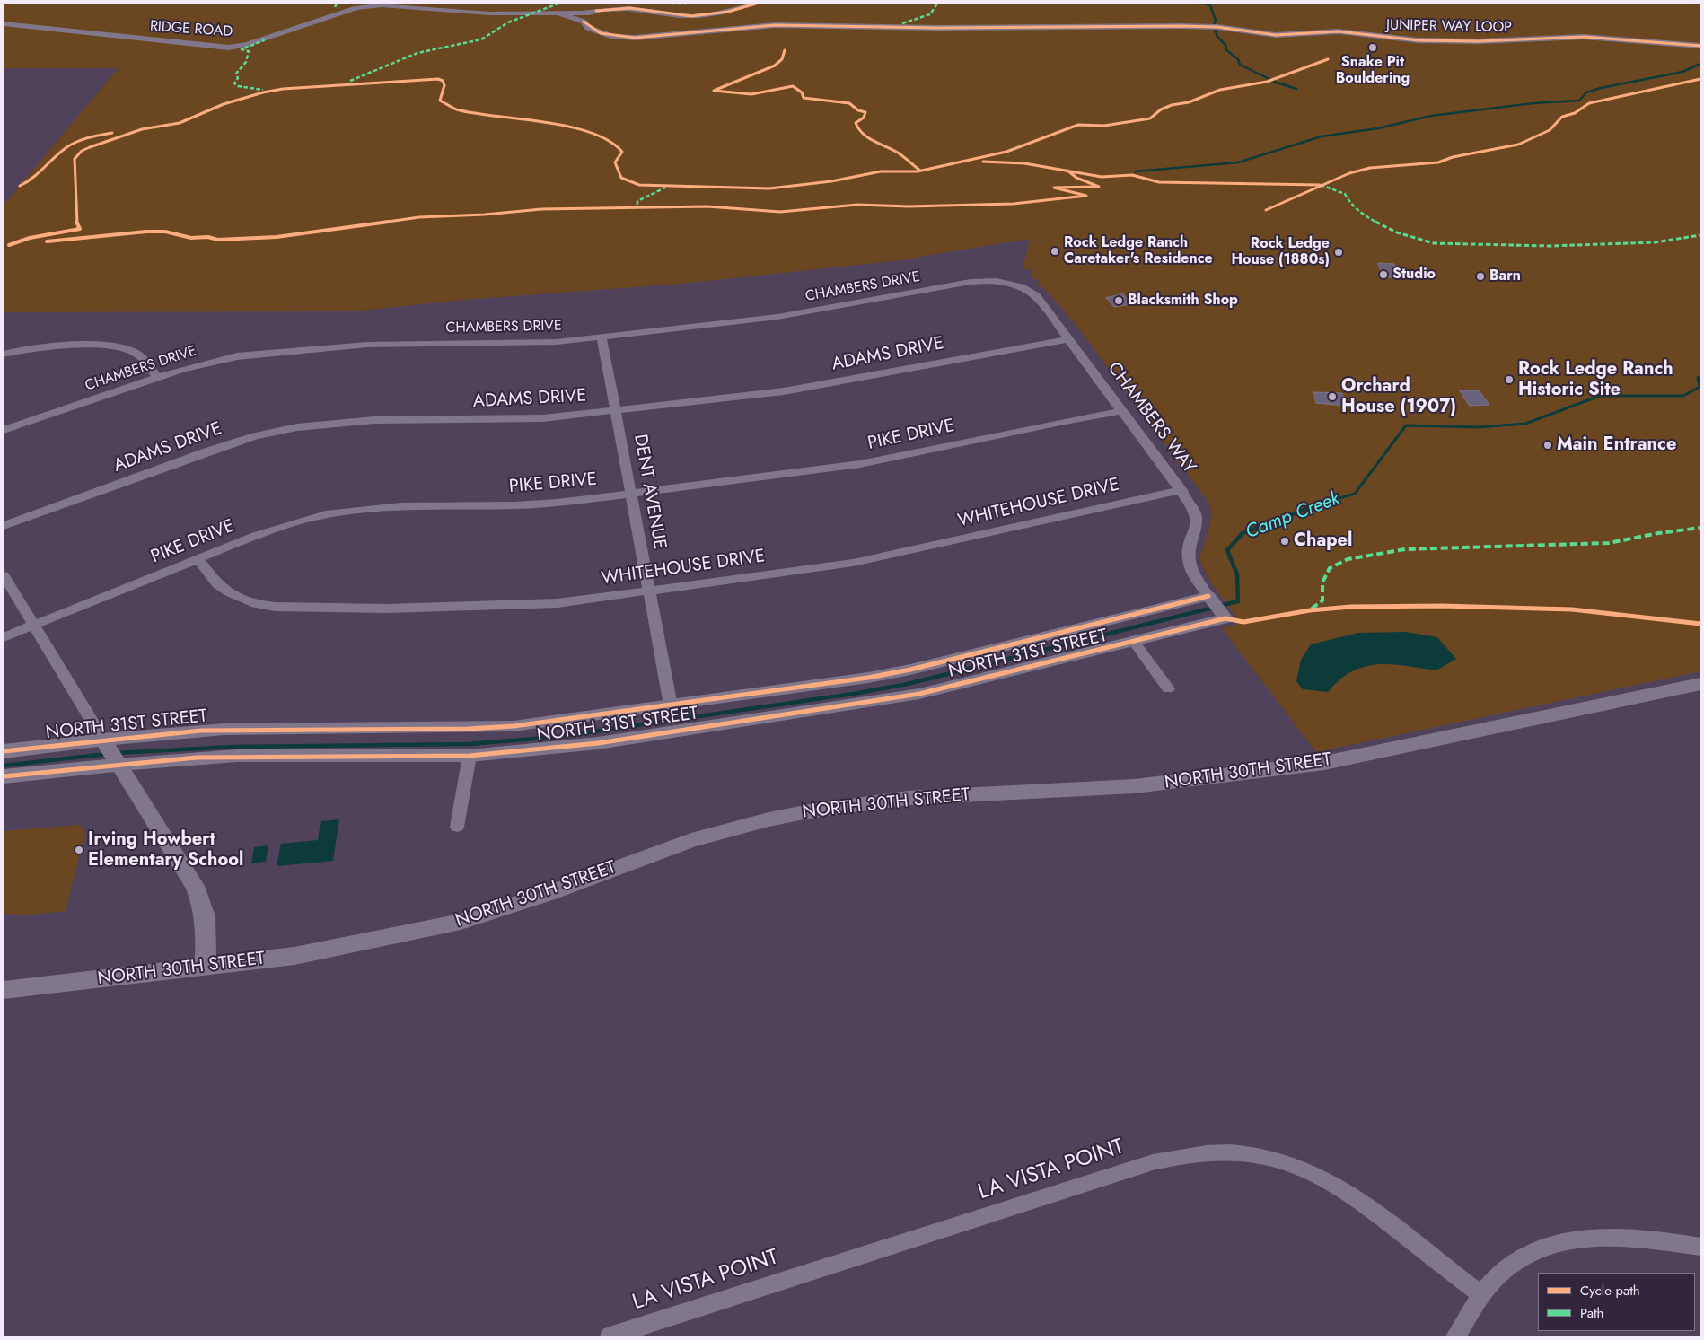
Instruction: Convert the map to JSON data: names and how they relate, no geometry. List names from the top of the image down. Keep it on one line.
{"streets":{"main road":["NORTH 31ST STREET","NORTH 30TH STREET"],"street":["JUNIPER WAY LOOP","RIDGE ROAD","CHAMBERS DRIVE","ADAMS DRIVE","CHAMBERS WAY","PIKE DRIVE","DENT AVENUE","WHITEHOUSE DRIVE","LA VISTA POINT"]},"crossings":[["JUNIPER WAY LOOP","RIDGE ROAD"],["CHAMBERS DRIVE","CHAMBERS WAY"],["CHAMBERS DRIVE","DENT AVENUE"],["ADAMS DRIVE","CHAMBERS WAY"],["ADAMS DRIVE","DENT AVENUE"],["CHAMBERS WAY","PIKE DRIVE"],["CHAMBERS WAY","WHITEHOUSE DRIVE"],["CHAMBERS WAY","NORTH 31ST STREET"],["PIKE DRIVE","DENT AVENUE"],["PIKE DRIVE","WHITEHOUSE DRIVE"],["DENT AVENUE","WHITEHOUSE DRIVE"],["DENT AVENUE","NORTH 31ST STREET"]],"water":["Camp Creek"],"places":["Snake Pit Bouldering","Rock Ledge Ranch Caretaker's Residence","Rock Ledge House (1880s)","Studio","Barn","Blacksmith Shop","Rock Ledge Ranch Historic Site","Orchard House (1907)","Main Entrance","Chapel","Irving Howbert Elementary School"],"legend":["Cycle path","Path"]}
